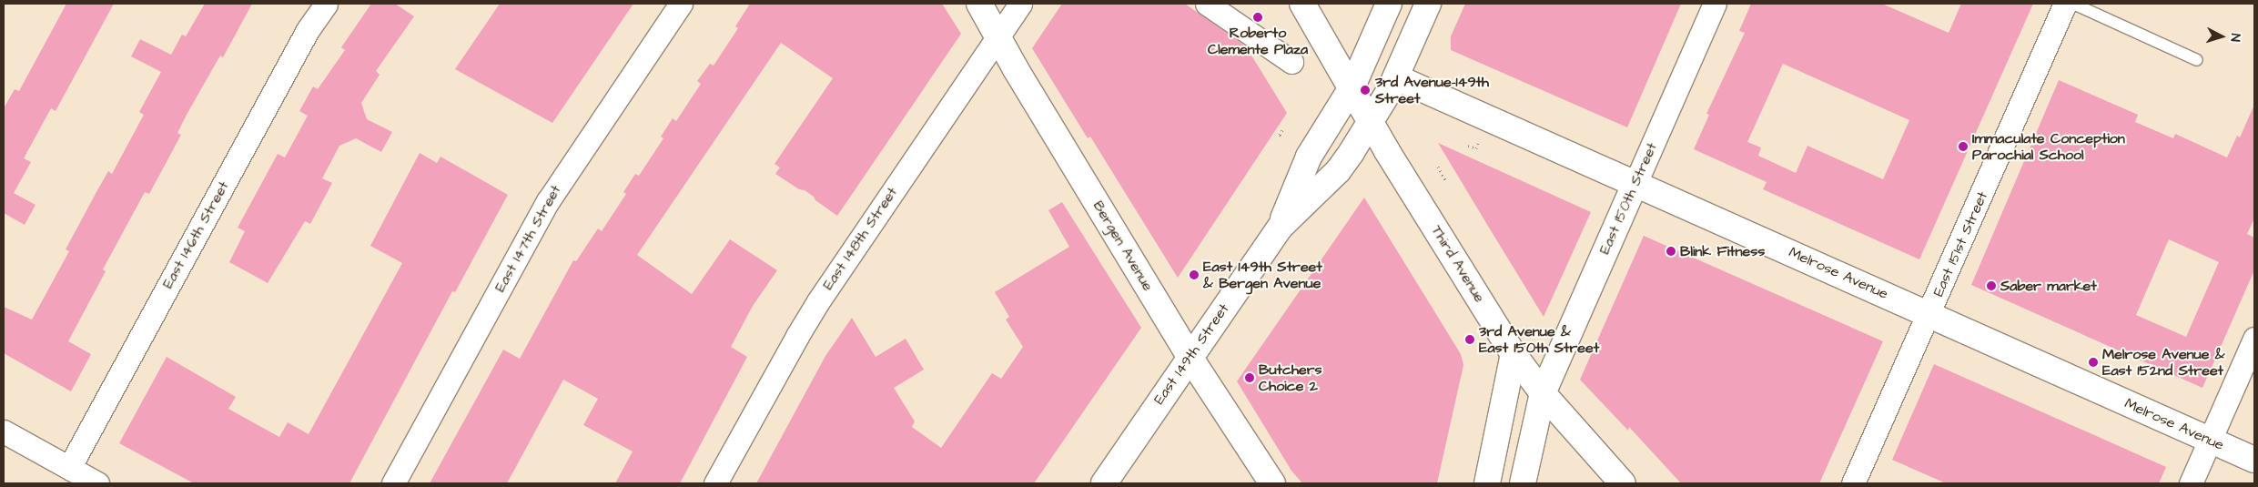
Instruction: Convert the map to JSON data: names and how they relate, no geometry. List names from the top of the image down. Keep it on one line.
{"streets":{"main road":["East 150th Street","Bergen Avenue","Third Avenue","Melrose Avenue","East 149th Street"],"street":["East 146th Street","East 147th Street","East 148th Street","East 151st Street"]},"crossings":[["East 150th Street","Third Avenue"],["East 150th Street","Melrose Avenue"],["East 148th Street","Bergen Avenue"],["East 151st Street","Melrose Avenue"],["Bergen Avenue","East 149th Street"],["Third Avenue","East 149th Street"],["Melrose Avenue","East 149th Street"]],"places":["Roberto Clemente Plaza","3rd Avenue–149th Street","Immaculate Conception Parochial School","Blink Fitness","East 149th Street & Bergen Avenue","Saber market","3rd Avenue & East 150th Street","Melrose Avenue & East 152nd Street","Butchers Choice 2"],"north":"right"}
